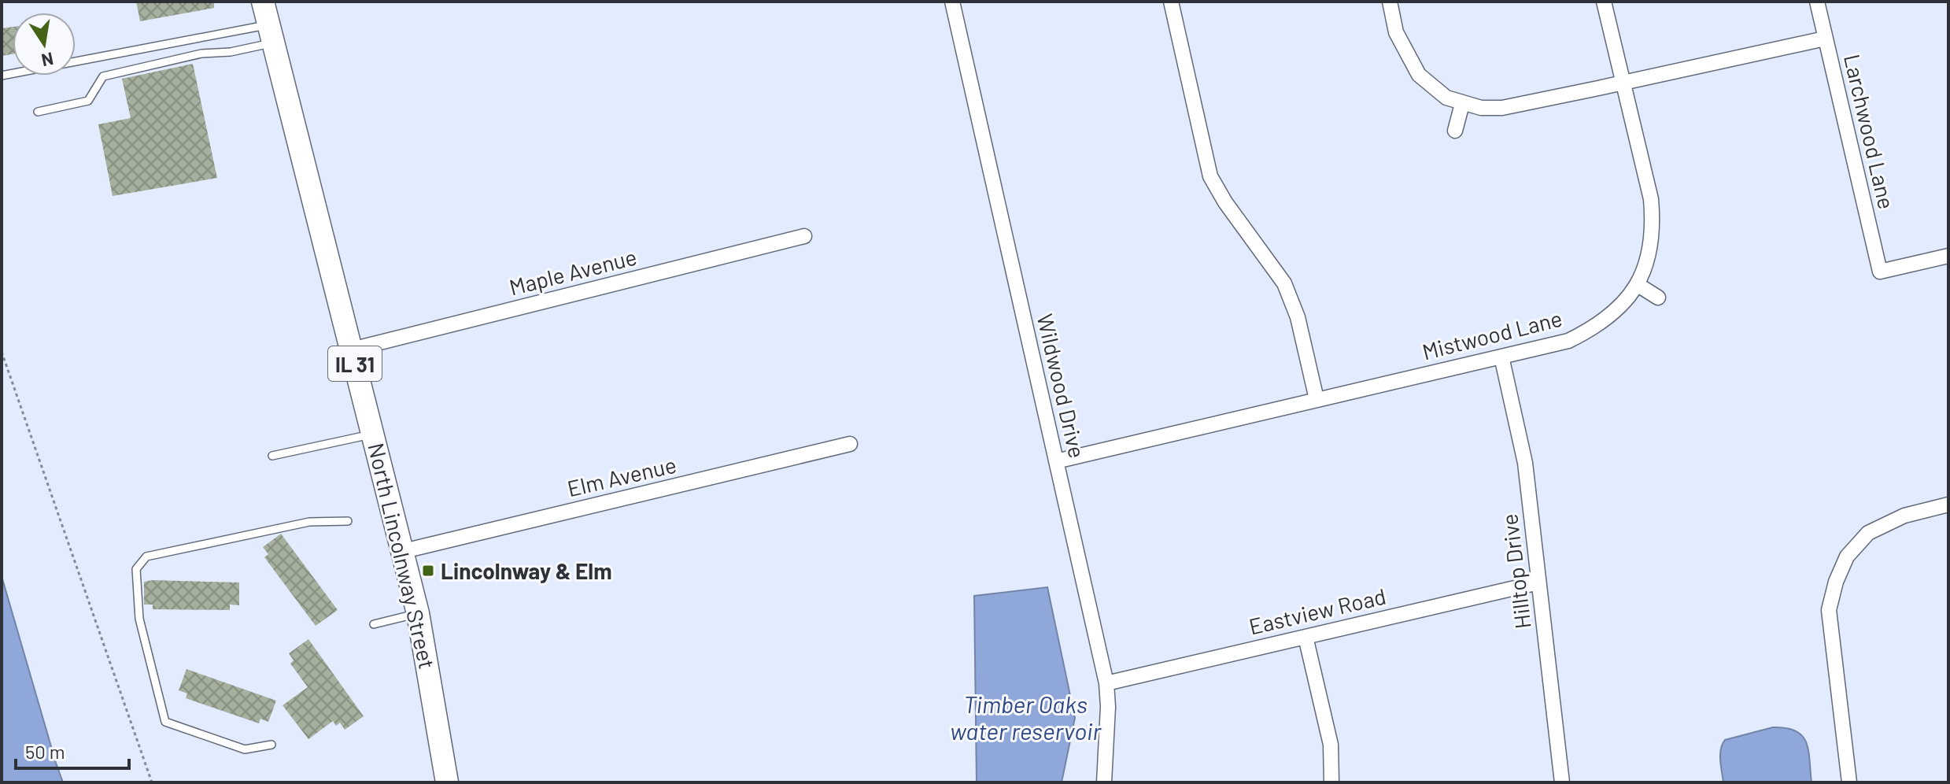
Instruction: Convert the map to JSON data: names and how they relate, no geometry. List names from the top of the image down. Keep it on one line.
{"streets":{"main road":["IL 31","North Lincolnway Street"],"street":["Larchwood Lane","Maple Avenue","Mistwood Lane","Wildwood Drive","Elm Avenue","Hilltop Drive","Eastview Road"]},"crossings":[["Maple Avenue","North Lincolnway Street"],["Mistwood Lane","Wildwood Drive"],["Mistwood Lane","Hilltop Drive"],["Wildwood Drive","Eastview Road"],["Elm Avenue","North Lincolnway Street"],["Hilltop Drive","Eastview Road"]],"water":["Timber Oaks water reservoir"],"places":{"transit":["Lincolnway & Elm"]},"scale_bar":"50 m","north":"bottom"}
